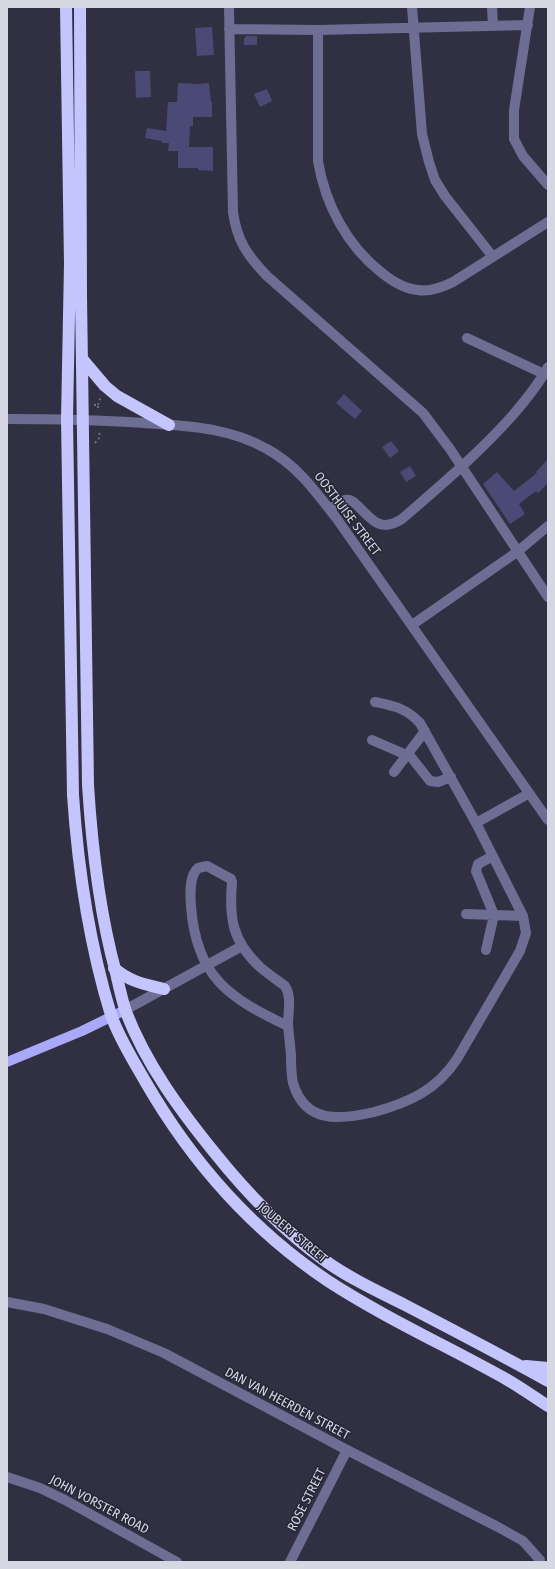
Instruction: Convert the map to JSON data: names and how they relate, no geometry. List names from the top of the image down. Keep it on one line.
{"streets":{"highway":["JOUBERT STREET"],"street":["OOSTHUISE STREET","DAN VAN HEERDEN STREET","ROSE STREET","JOHN VORSTER ROAD"]},"crossings":[["OOSTHUISE STREET","JOUBERT STREET"],["DAN VAN HEERDEN STREET","ROSE STREET"]]}
